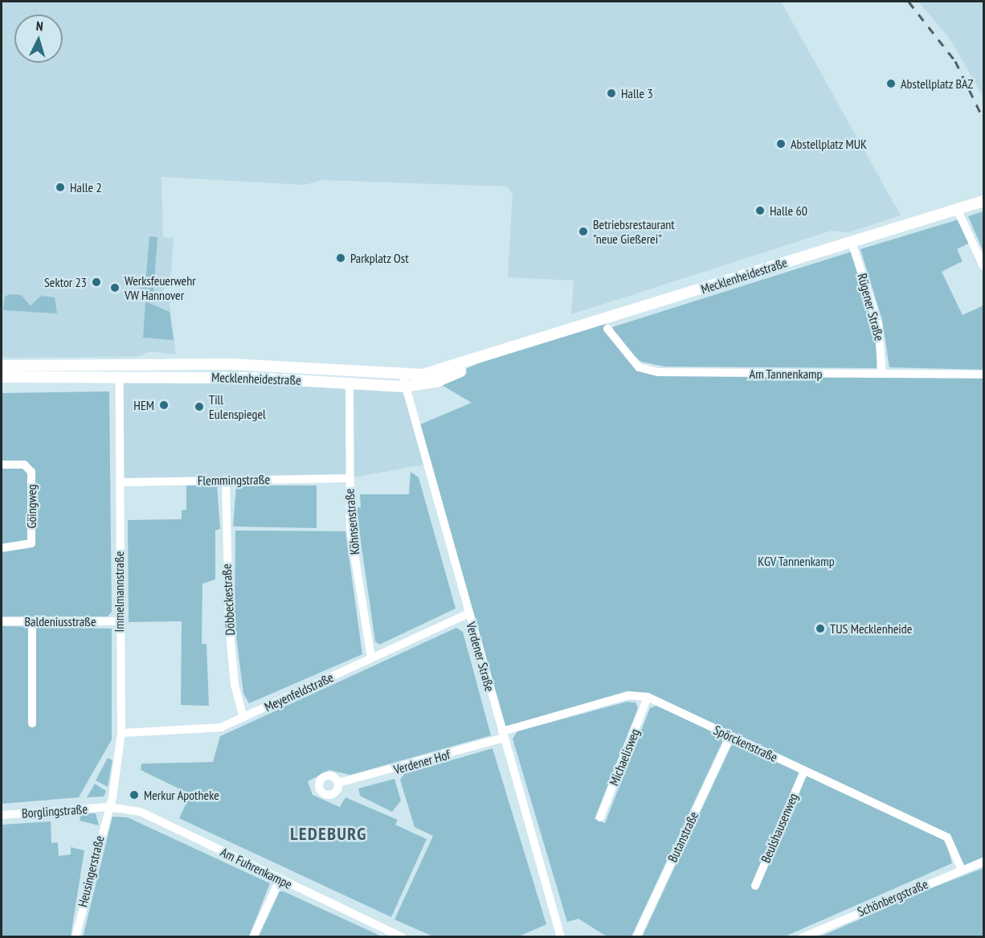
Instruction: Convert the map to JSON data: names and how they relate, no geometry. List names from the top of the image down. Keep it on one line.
{"streets":{"main road":["Mecklenheidestraße"],"street":["Rügener Straße","Am Tannenkamp","Flemmingstraße","Göingweg","Köhnsenstraße","Immelmannstraße","Döbbeckestraße","Baldeniusstraße","Verdener Straße","Meyenfeldstraße","Spörckenstraße","Michaelisweg","Verdener Hof","Borglingstraße","Beulshausenweg","Butanstraße","Am Fuhrenkampe","Heusingerstraße","Schönbergstraße"]},"crossings":[["Mecklenheidestraße","Rügener Straße"],["Mecklenheidestraße","Köhnsenstraße"],["Mecklenheidestraße","Immelmannstraße"],["Mecklenheidestraße","Verdener Straße"],["Rügener Straße","Am Tannenkamp"],["Flemmingstraße","Köhnsenstraße"],["Flemmingstraße","Immelmannstraße"],["Flemmingstraße","Döbbeckestraße"],["Köhnsenstraße","Meyenfeldstraße"],["Immelmannstraße","Baldeniusstraße"],["Immelmannstraße","Meyenfeldstraße"],["Immelmannstraße","Borglingstraße"],["Immelmannstraße","Am Fuhrenkampe"],["Immelmannstraße","Heusingerstraße"],["Döbbeckestraße","Meyenfeldstraße"],["Verdener Straße","Meyenfeldstraße"],["Verdener Straße","Spörckenstraße"],["Verdener Straße","Verdener Hof"],["Spörckenstraße","Michaelisweg"],["Spörckenstraße","Verdener Hof"],["Spörckenstraße","Beulshausenweg"],["Spörckenstraße","Butanstraße"],["Spörckenstraße","Schönbergstraße"],["Borglingstraße","Am Fuhrenkampe"],["Borglingstraße","Heusingerstraße"],["Am Fuhrenkampe","Heusingerstraße"]],"districts":["LEDEBURG"],"parks":["KGV Tannenkamp"],"places":["Abstellplatz BAZ","Halle 3","Abstellplatz MUK","Halle 2","Halle 60","Betriebsrestaurant \"neue Gießerei\"","Parkplatz Ost","Sektor 23","Werksfeuerwehr VW Hannover","HEM","Till Eulenspiegel","TUS Mecklenheide","Merkur Apotheke"],"north":"top"}
